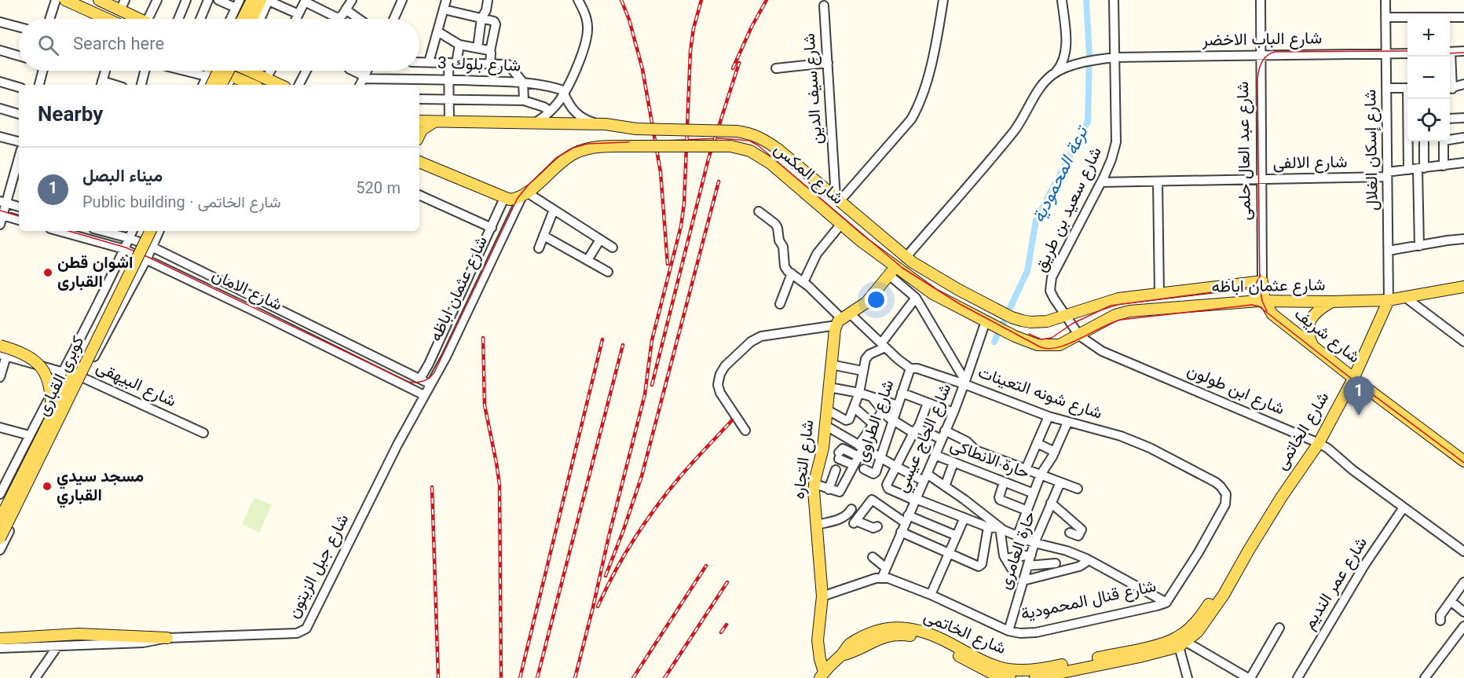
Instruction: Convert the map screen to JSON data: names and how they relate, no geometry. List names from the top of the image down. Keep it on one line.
{"streets":{"main road":["شارع عبد العال حلمى","شارع المكس","شارع عثمان اباظه","شارع شريف","كوبرى القبارى","شارع الخاتمى","شارع التجاره"],"street":["شارع الباب الاخضر","شارع بلوك 3","شارع سيف الدين","شارع إسكان الغلال","شارع الالفى","شارع سعيد بن طريق","شارع الامان","شارع البيهقى","شارع ابن طولون","شارع شونه التعينات","شارع الطراوى","شارع الحاج عيسي","حارة الانطاكى","حارة العامرى","شارع جبل الزيتون","شارع عمر النديم","شارع قنال المحمودية"]},"crossings":[["شارع الباب الاخضر","شارع إسكان الغلال"],["شارع الباب الاخضر","شارع عبد العال حلمى"],["شارع الباب الاخضر","شارع سعيد بن طريق"],["شارع سيف الدين","شارع المكس"],["شارع إسكان الغلال","شارع الالفى"],["شارع إسكان الغلال","شارع عثمان اباظه"],["شارع إسكان الغلال","شارع الخاتمى"],["شارع عبد العال حلمى","شارع الالفى"],["شارع عبد العال حلمى","شارع عثمان اباظه"],["شارع عبد العال حلمى","شارع شريف"],["شارع الالفى","شارع سعيد بن طريق"],["شارع المكس","شارع سعيد بن طريق"],["شارع المكس","شارع عثمان اباظه"],["شارع المكس","شارع ابن طولون"],["شارع المكس","شارع الحاج عيسي"],["شارع سعيد بن طريق","شارع عثمان اباظه"],["شارع سعيد بن طريق","شارع ابن طولون"],["شارع عثمان اباظه","شارع الامان"],["شارع عثمان اباظه","شارع شريف"],["شارع عثمان اباظه","شارع ابن طولون"],["شارع عثمان اباظه","شارع الخاتمى"],["شارع عثمان اباظه","شارع جبل الزيتون"],["شارع الامان","شارع جبل الزيتون"],["شارع شريف","شارع الخاتمى"],["شارع ابن طولون","شارع الخاتمى"],["شارع ابن طولون","شارع عمر النديم"],["شارع شونه التعينات","شارع الطراوى"],["شارع شونه التعينات","شارع الحاج عيسي"],["شارع شونه التعينات","شارع التجاره"],["شارع شونه التعينات","شارع قنال المحمودية"],["شارع الحاج عيسي","حارة الانطاكى"],["شارع الحاج عيسي","شارع قنال المحمودية"],["حارة العامرى","شارع قنال المحمودية"]],"water":["ترعة المحمودية"],"places":["اشوان قطن القبارى","مسجد سيدي القباري"],"page":{"map_buttons":["+","−"],"search":"Search here","heading":"Nearby","list":[{"mark":"1","name":"ميناء البصل","note":"Public building · شارع الخاتمى","value":"520 m"}],"pins":"1"}}
